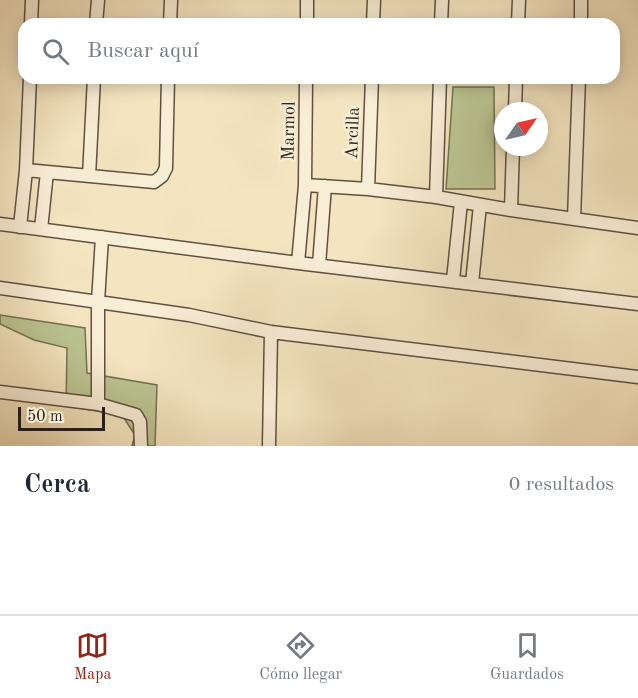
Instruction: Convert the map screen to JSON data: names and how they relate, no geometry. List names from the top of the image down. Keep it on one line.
{"streets":{"street":["Marmol","Arcilla"]},"scale_bar":"50 m","north":"top right","page":{"search":"Buscar aquí","scale":"50 m","heading":["Cerca","0 resultados"],"nav":["Mapa","Cómo llegar","Guardados"]}}
